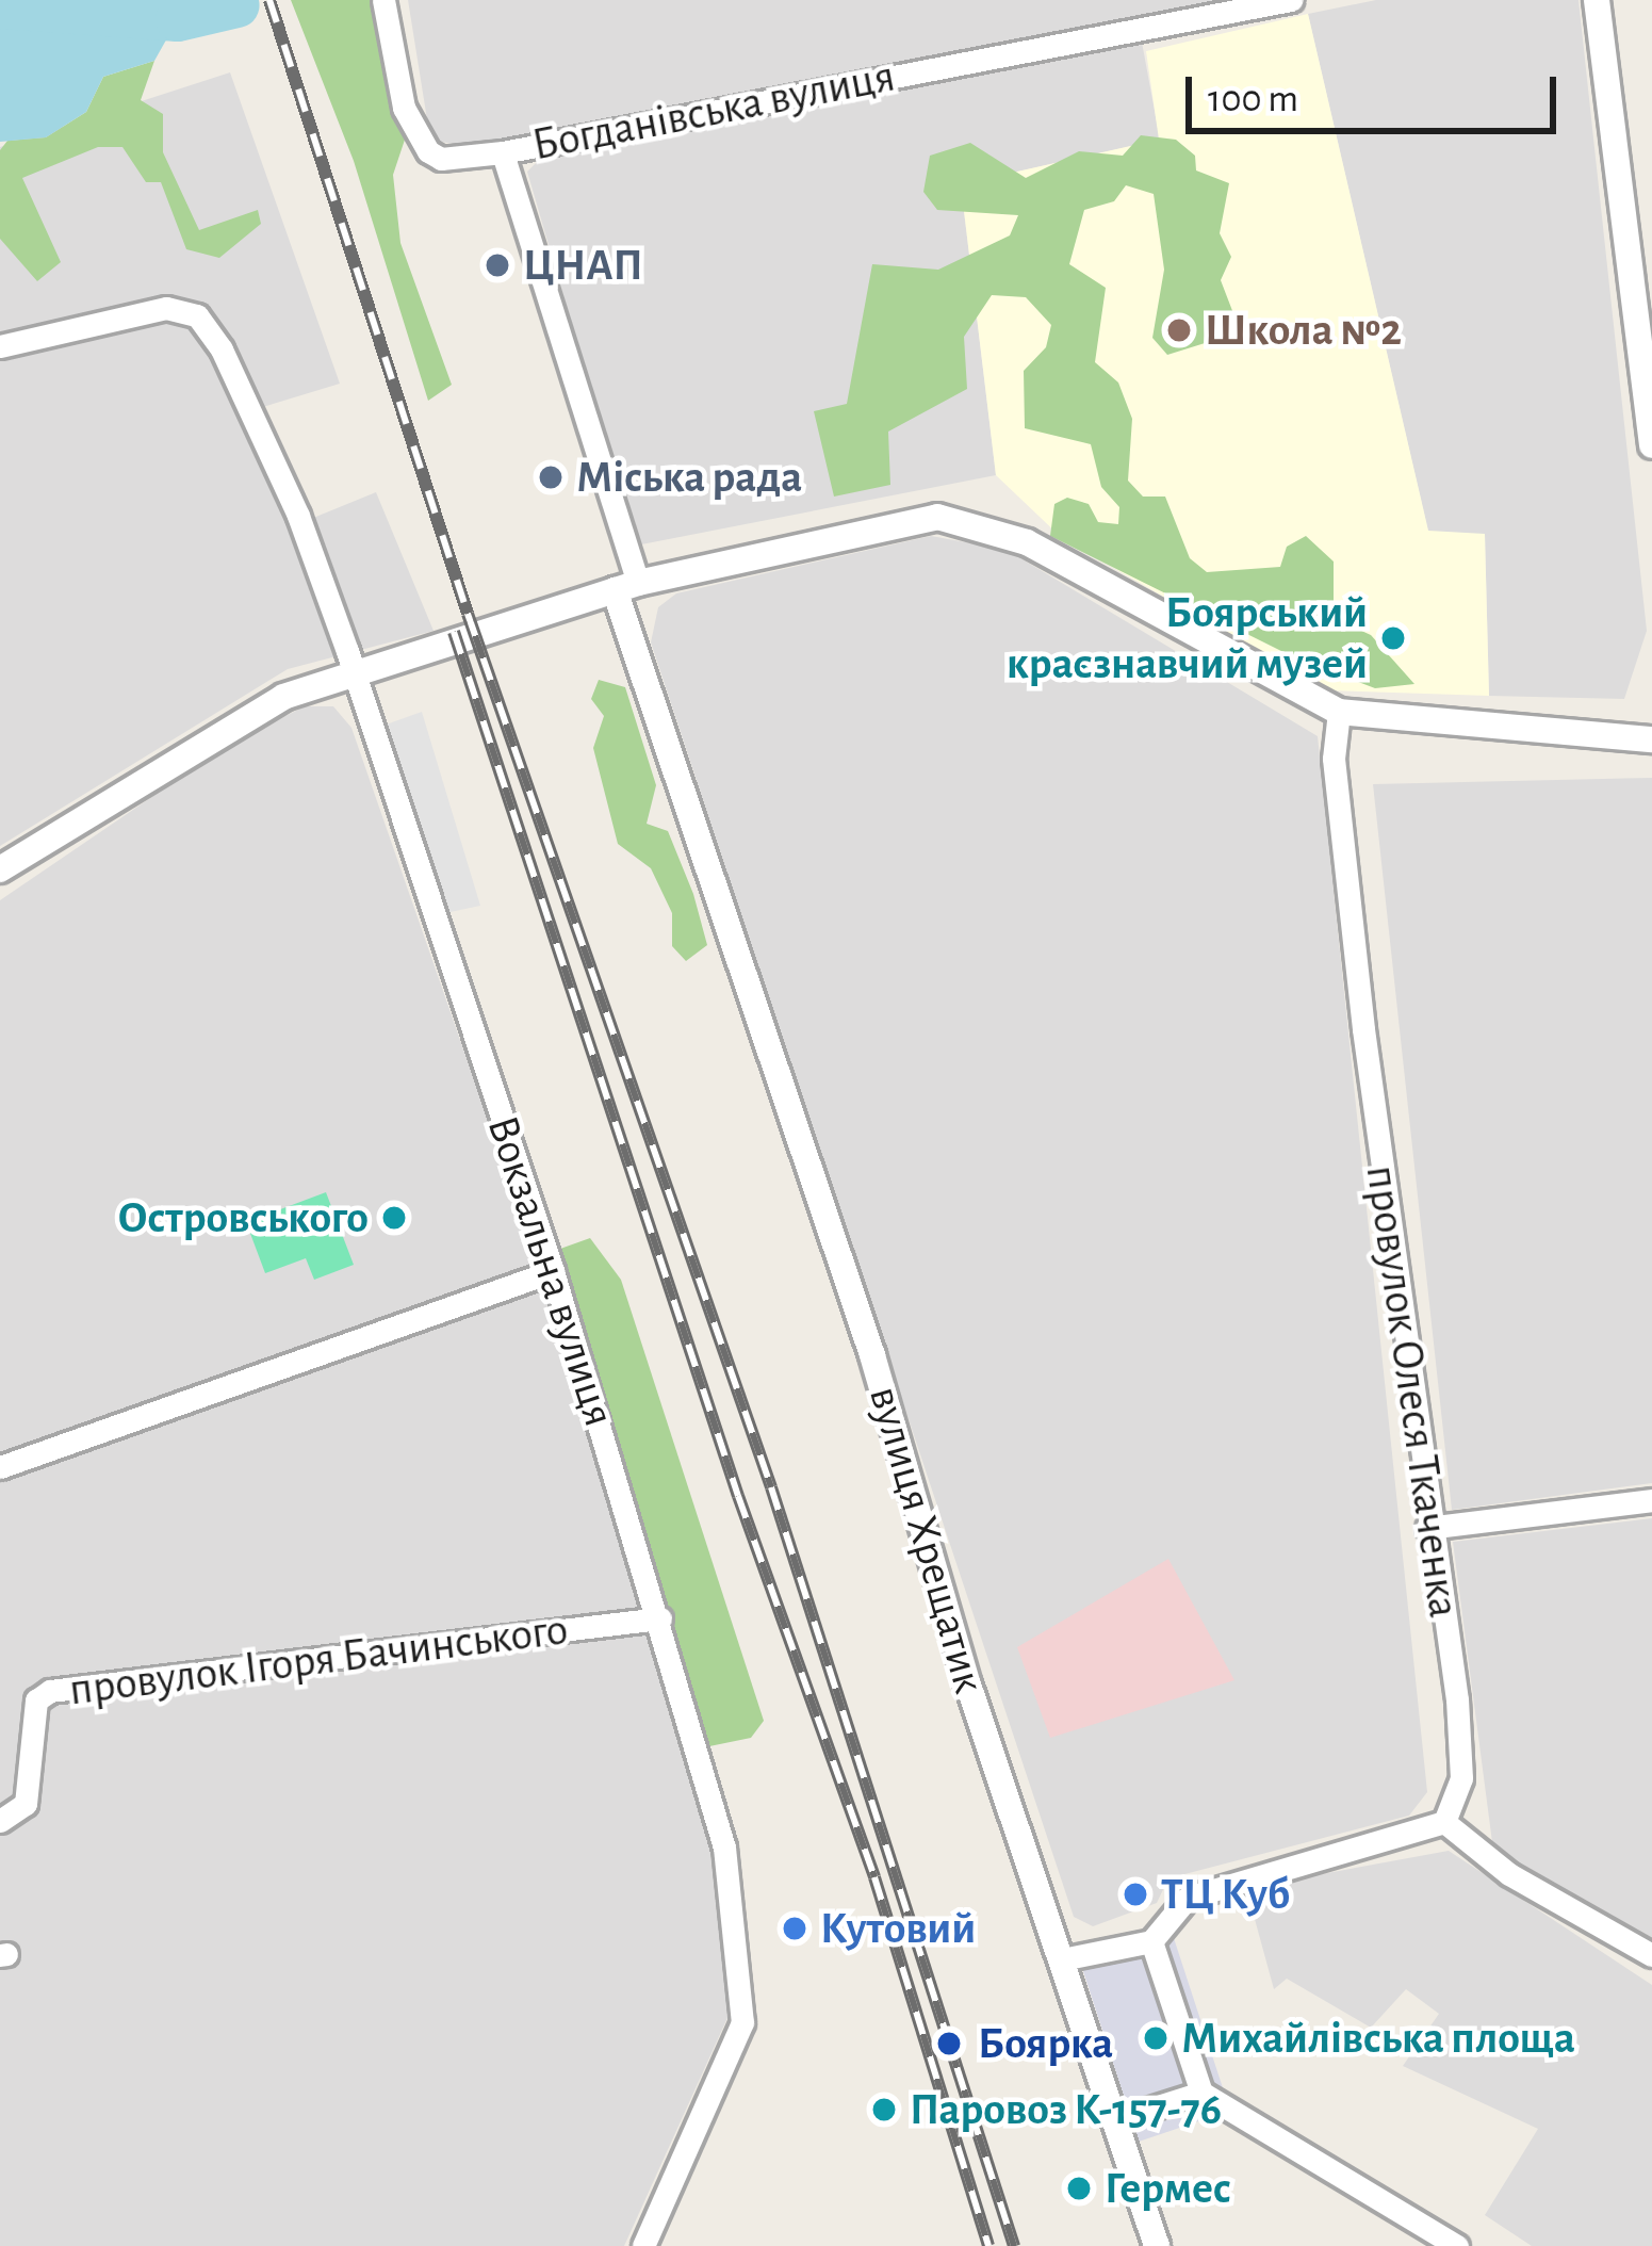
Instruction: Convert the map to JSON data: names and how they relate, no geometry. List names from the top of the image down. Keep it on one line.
{"streets":{"street":["Богданівська вулиця","Вокзальна вулиця","провулок Олеся Ткаченка","вулиця Хрещатик","провулок Ігоря Бачинського"]},"crossings":[["Богданівська вулиця","вулиця Хрещатик"],["Вокзальна вулиця","провулок Ігоря Бачинського"]],"places":["ЦНАП","Школа №2","Міська рада","Боярський краєзнавчий музей","Островського","ТЦ Куб","Кутовий","Михайлівська площа","Боярка","Паровоз К-157-76","Гермес"],"scale_bar":"100 m"}
